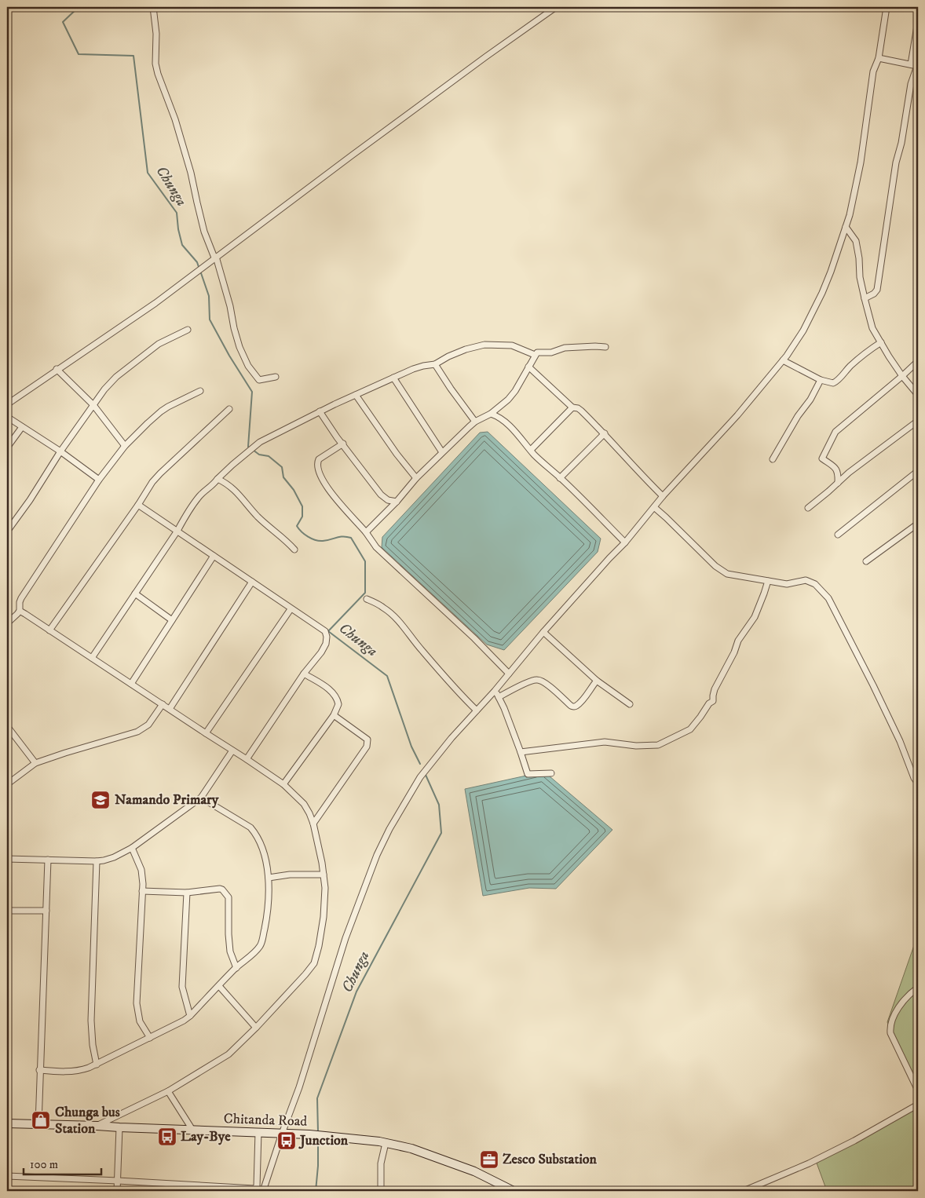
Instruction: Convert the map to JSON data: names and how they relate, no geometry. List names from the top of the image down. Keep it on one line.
{"streets":{"street":["Chitanda Road"]},"water":["Chunga"],"places":{"school or university":["Namando Primary"],"shop":["Chunga bus Station"],"bus stop":["Lay-Bye","Junction"],"office":["Zesco Substation"]},"scale_bar":"100 m"}
